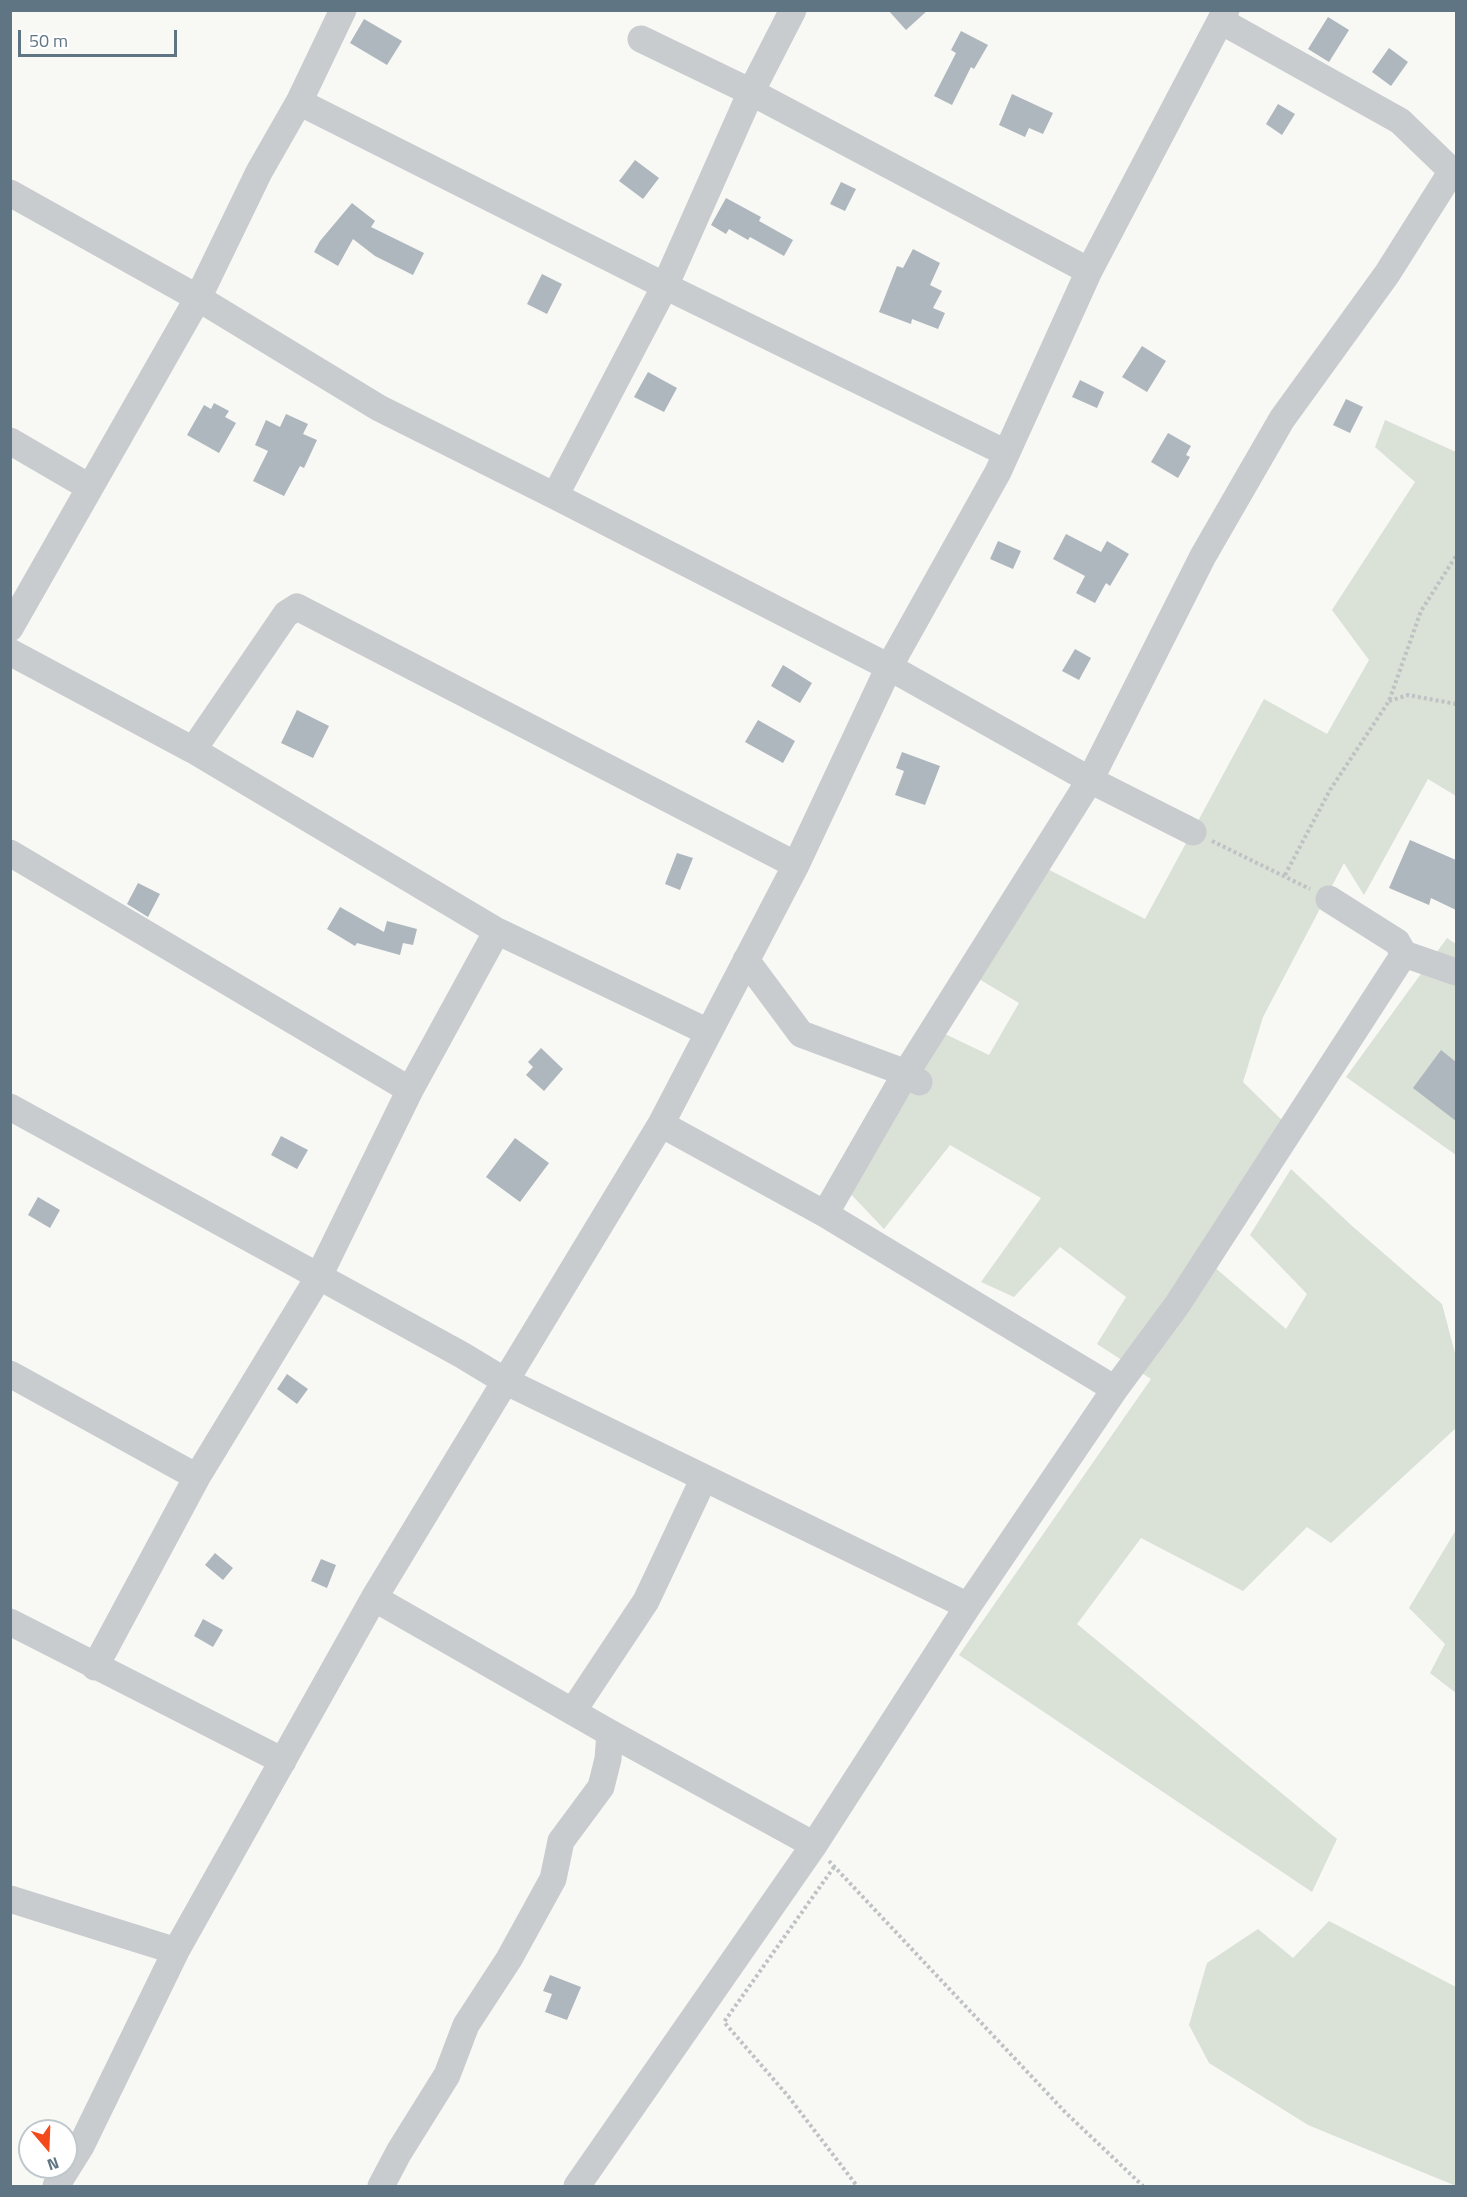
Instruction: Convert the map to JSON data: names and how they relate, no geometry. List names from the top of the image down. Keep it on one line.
{"scale_bar":"50 m","north":"bottom"}
